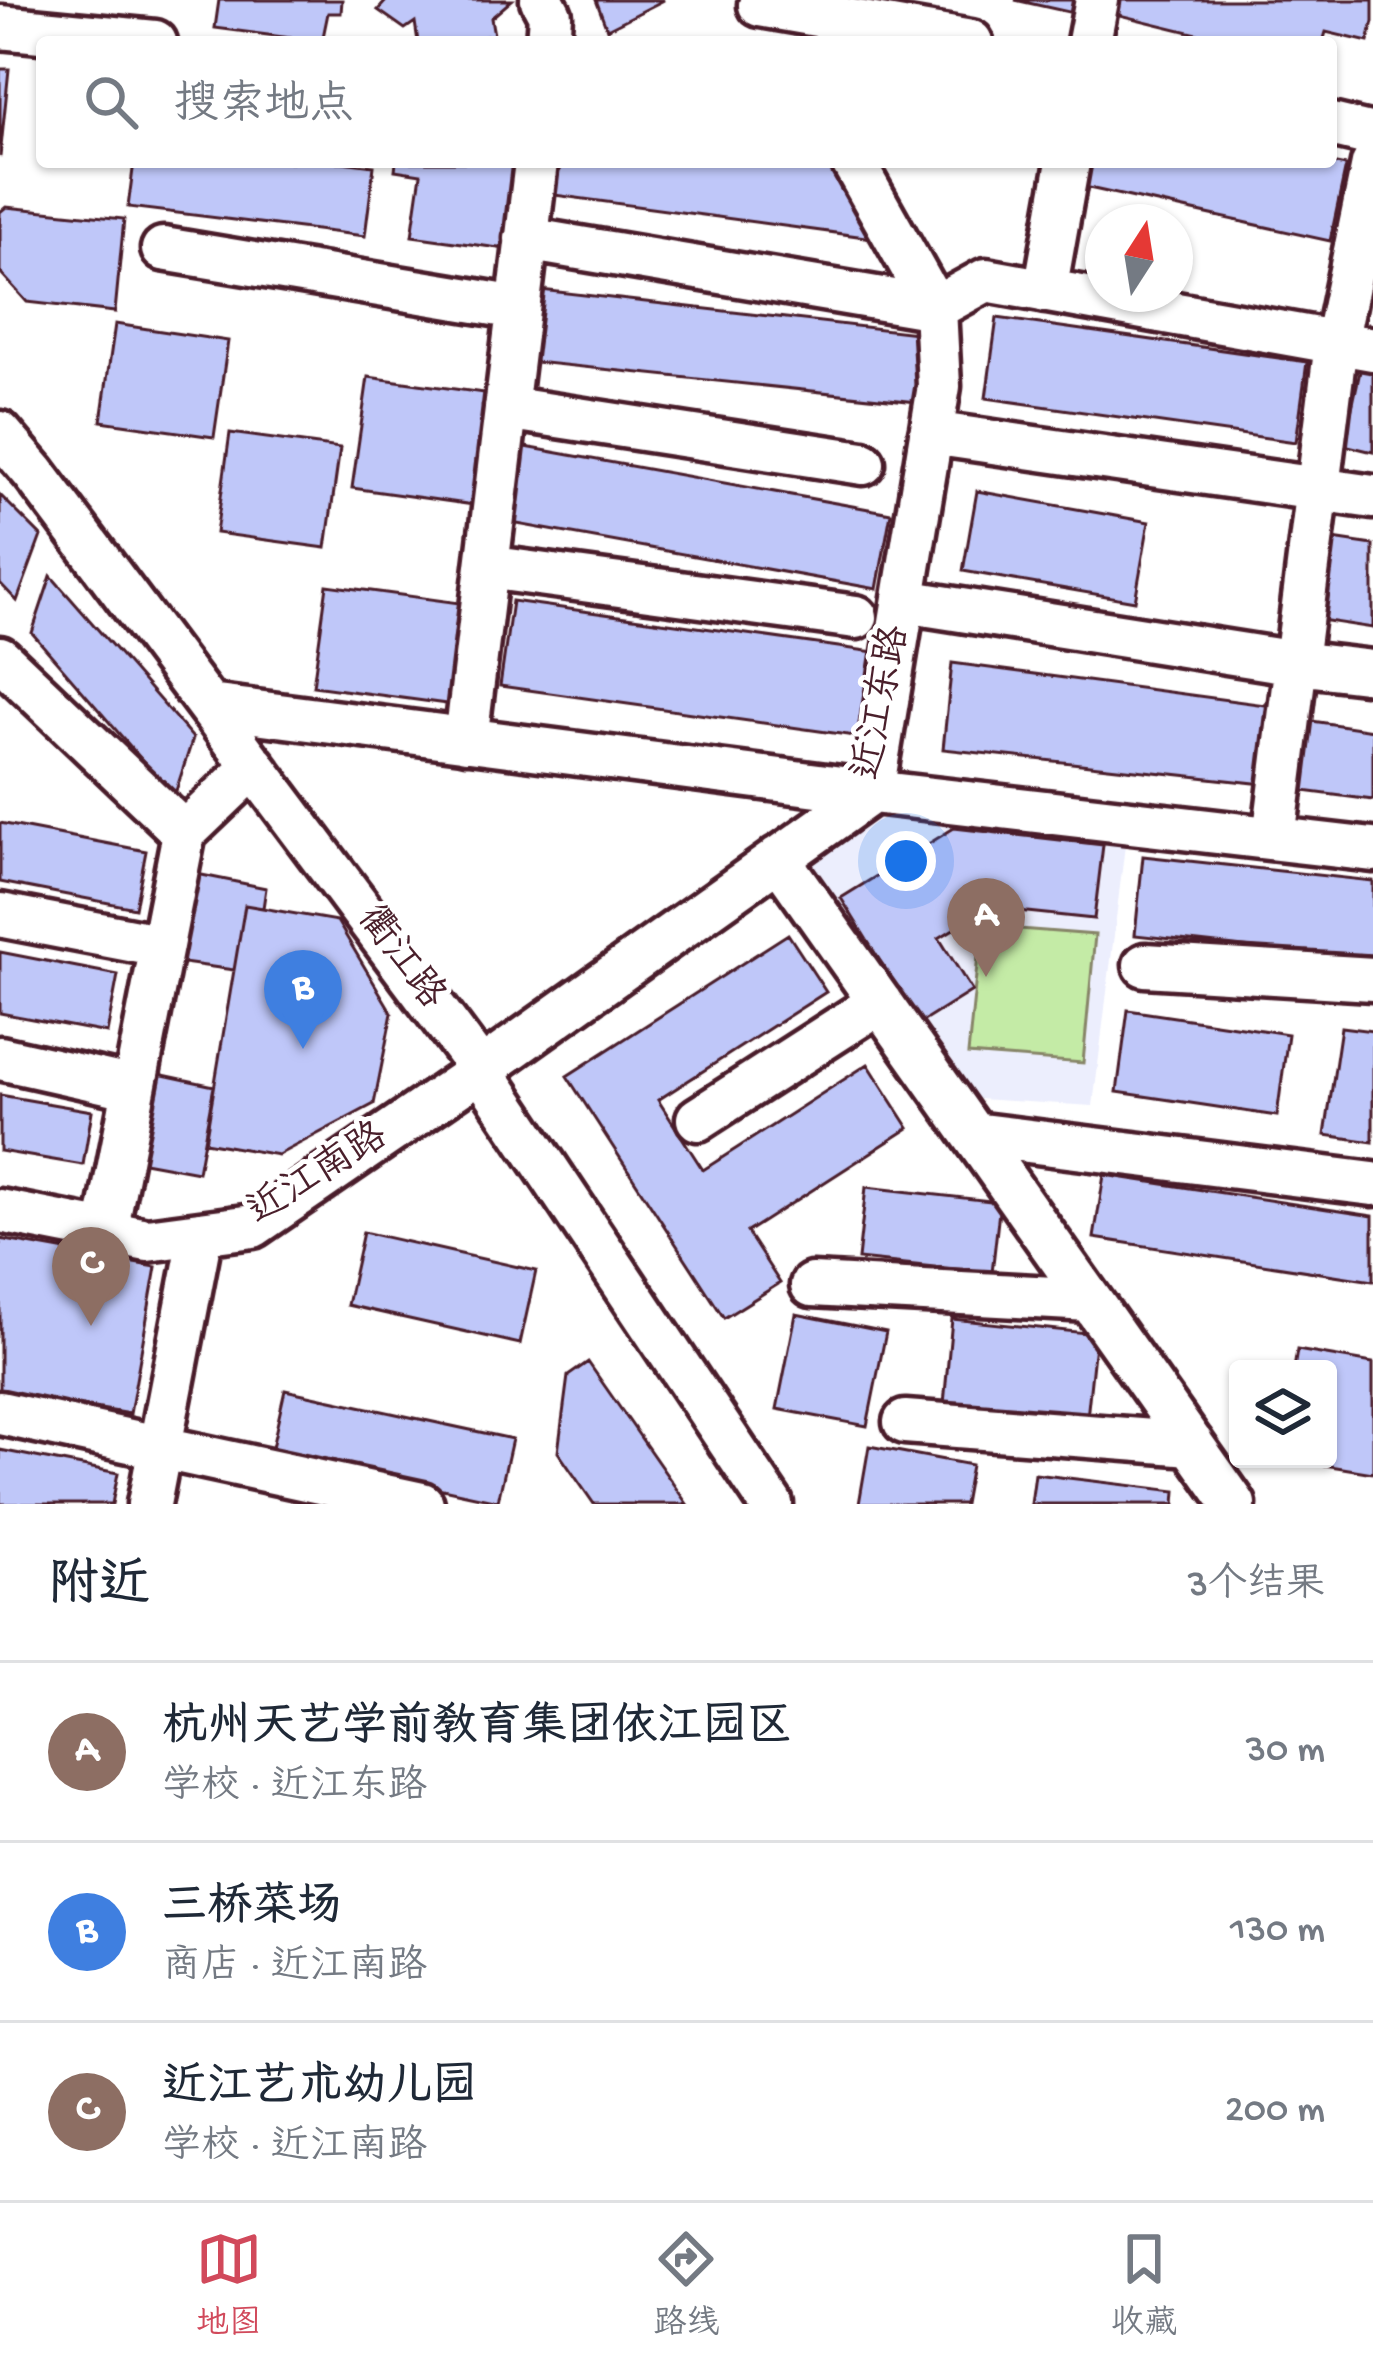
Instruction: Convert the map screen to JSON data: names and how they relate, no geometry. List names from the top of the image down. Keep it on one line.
{"streets":{"street":["近江东路","衢江路","近江南路"]},"crossings":[["近江东路","衢江路"],["近江东路","近江南路"],["衢江路","近江南路"]],"north":"top","page":{"search":"搜索地点","pins":["A","B","C"],"heading":["附近","3个结果"],"list":[{"mark":"A","name":"杭州天艺学前教育集团依江园区","note":"学校 · 近江东路","value":"30 m"},{"mark":"B","name":"三桥菜场","note":"商店 · 近江南路","value":"130 m"},{"mark":"C","name":"近江艺术幼儿园","note":"学校 · 近江南路","value":"200 m"}],"nav":["地图","路线","收藏"]}}
